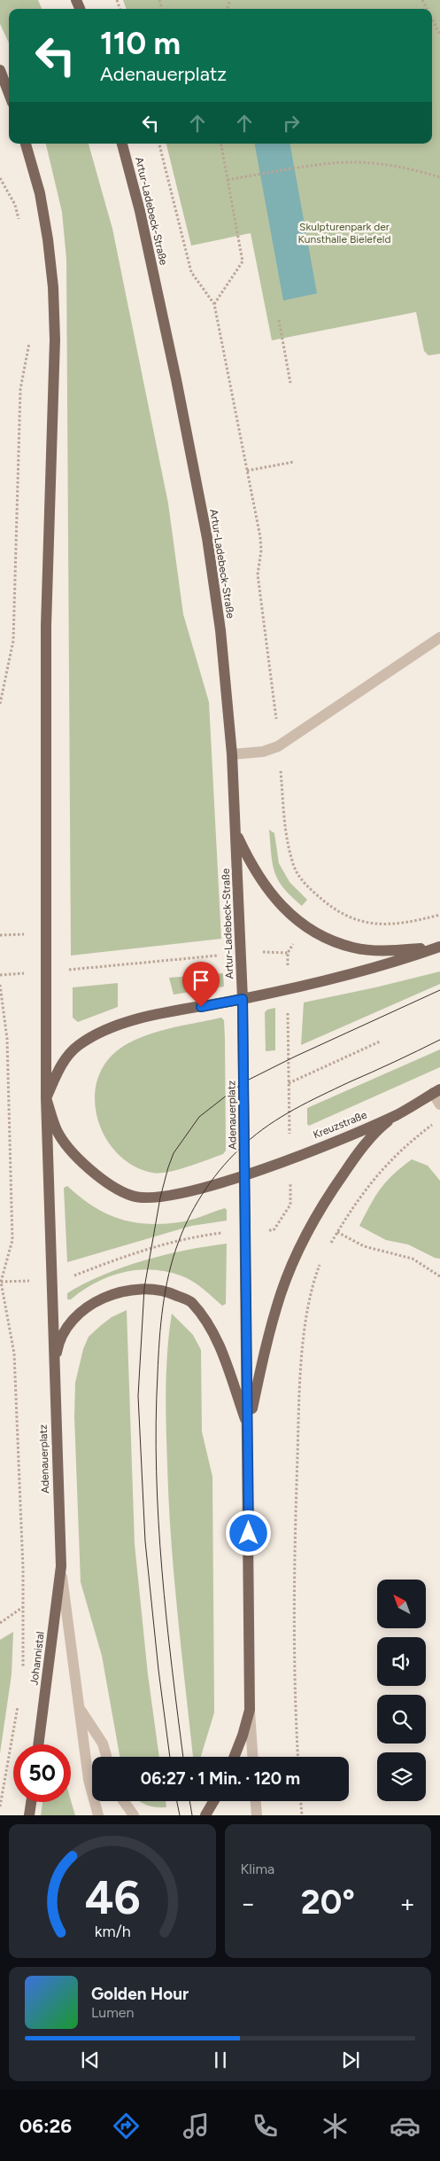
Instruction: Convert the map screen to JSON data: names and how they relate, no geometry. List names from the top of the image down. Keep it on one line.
{"streets":{"main road":["Artur-Ladebeck-Straße","Adenauerplatz","Kreuzstraße","Johannistal"]},"crossings":[["Artur-Ladebeck-Straße","Adenauerplatz"],["Adenauerplatz","Kreuzstraße"],["Adenauerplatz","Johannistal"]],"parks":["Skulpturenpark der Kunsthalle Bielefeld"],"north":"top left","page":{"turn":["110 m","Adenauerplatz"],"limit":"50","trip":"06:27 · 1 Min. · 120 m","tile":"Klima","heat":["−","20°","+"],"song":["Golden Hour","Lumen"],"tabs":"06:26","gauge":["46","km/h"]}}
